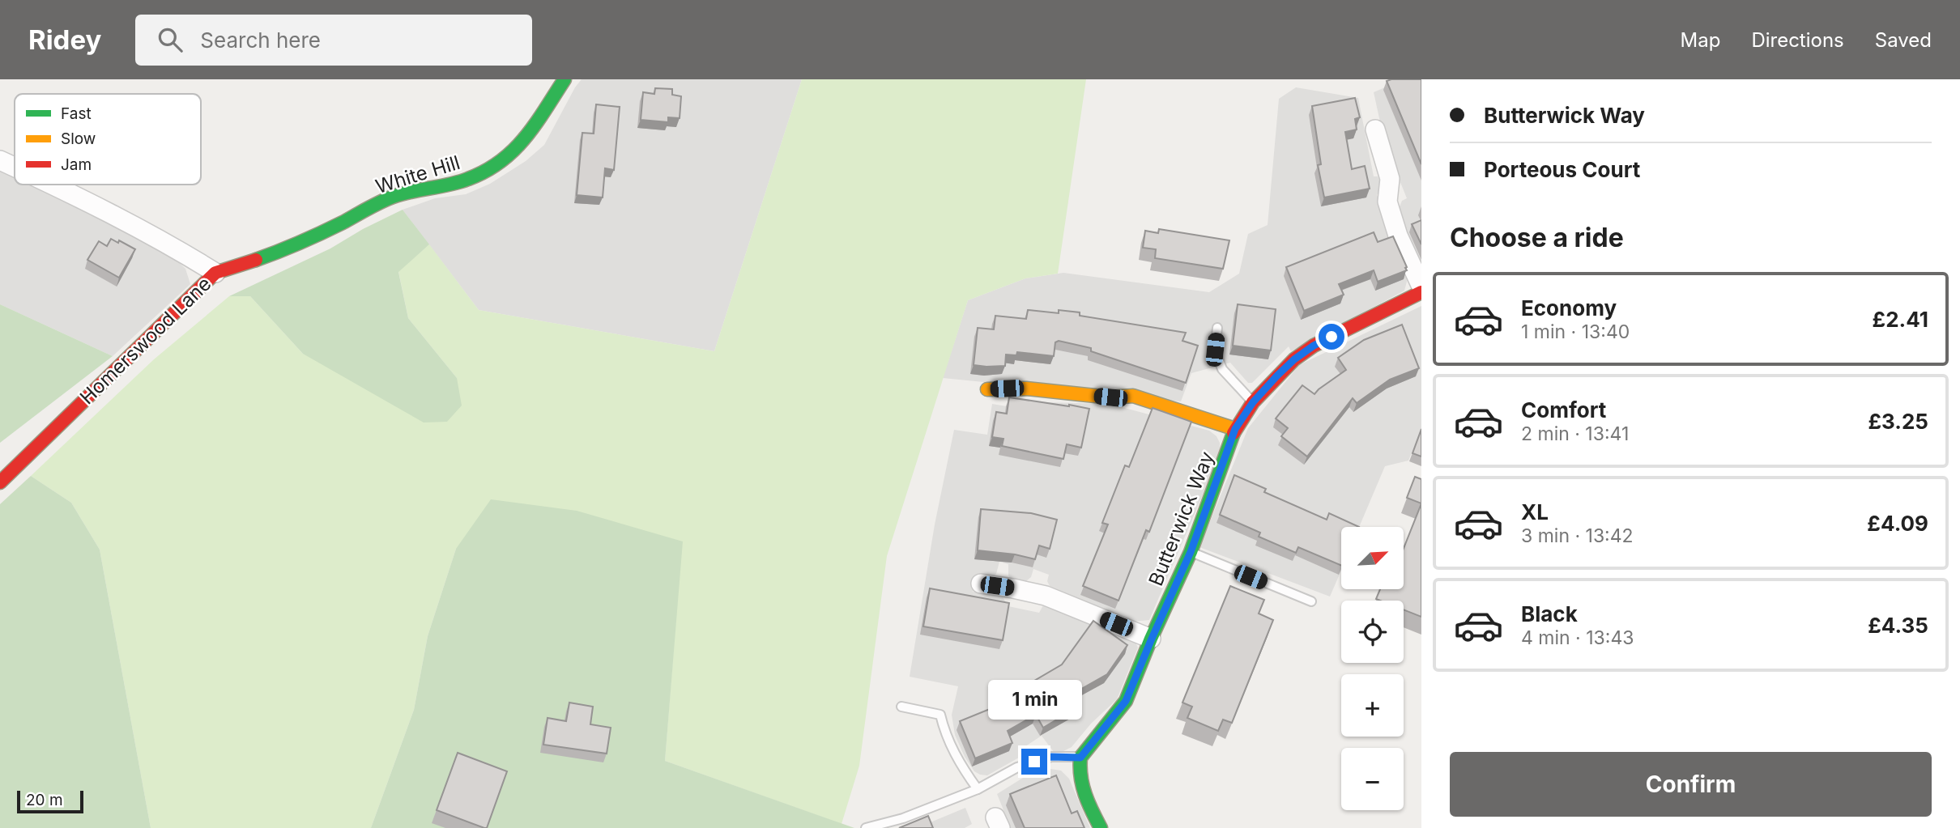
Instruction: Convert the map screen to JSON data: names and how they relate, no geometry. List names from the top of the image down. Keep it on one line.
{"streets":{"street":["White Hill","Homerswood Lane","Butterwick Way"]},"crossings":[["White Hill","Homerswood Lane"]],"legend":["Fast","Slow","Jam"],"scale_bar":"20 m","north":"top right","page":{"header":"Ridey","search":"Search here","nav":["Map","Directions","Saved"],"banner":["Butterwick Way","Porteous Court"],"heading":"Choose a ride","list":[{"name":"Economy","note":"1 min · 13:40","value":"£2.41"},{"name":"Comfort","note":"2 min · 13:41","value":"£3.25"},{"name":"XL","note":"3 min · 13:42","value":"£4.09"},{"name":"Black","note":"4 min · 13:43","value":"£4.35"}],"map_buttons":["+","−"],"bubble":"1 min","buttons":"Confirm","scale":"20 m"}}
